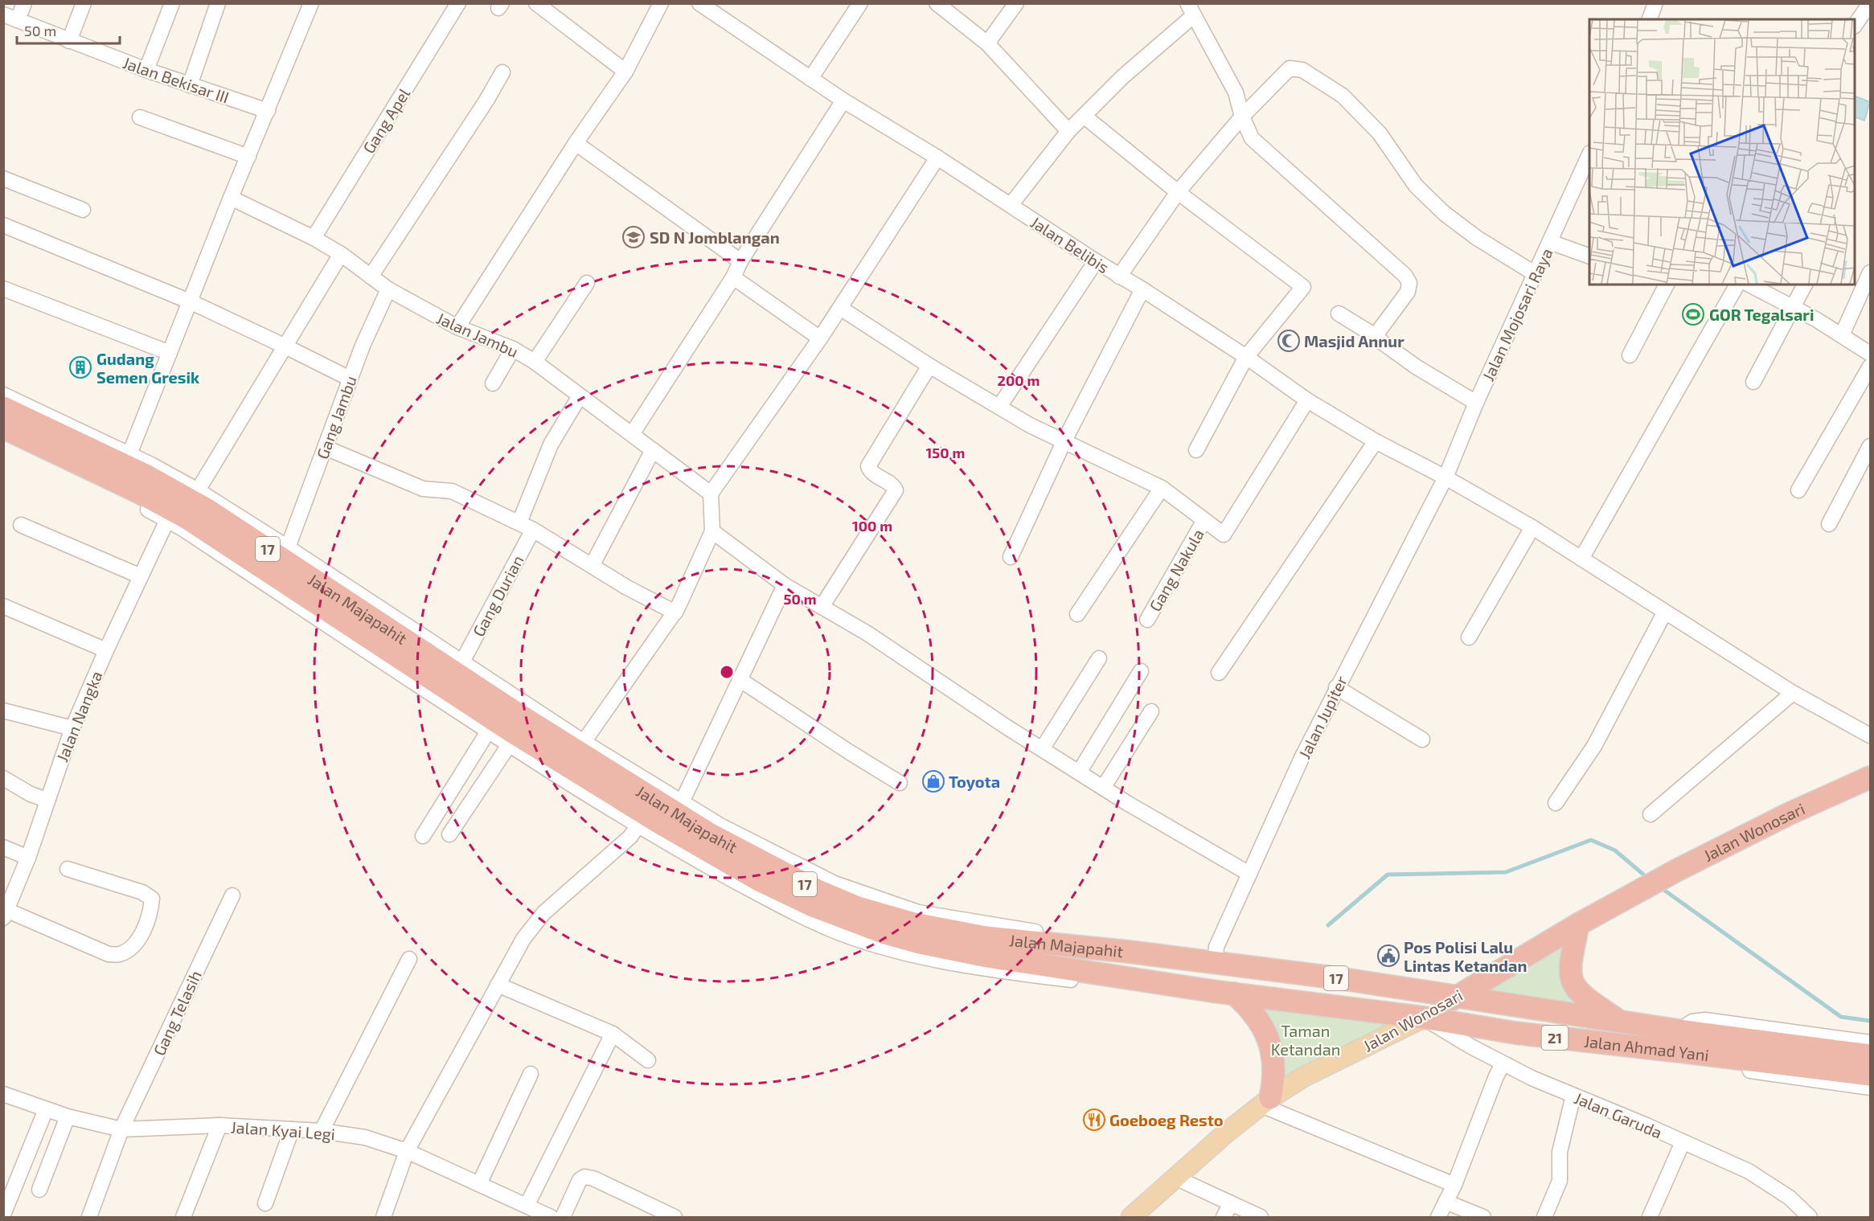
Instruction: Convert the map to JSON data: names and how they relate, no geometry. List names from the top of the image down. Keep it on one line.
{"streets":{"highway":["17","Jalan Majapahit","Jalan Wonosari","21","Jalan Ahmad Yani"],"street":["Jalan Bekisar III","Gang Apel","Jalan Belibis","Jalan Mojosari Raya","Jalan Jambu","Gang Jambu","Gang Nakula","Gang Durian","Jalan Nangka","Jalan Jupiter","Gang Telasih","Jalan Garuda","Jalan Kyai Legi"]},"crossings":[["Gang Apel","Jalan Jambu"],["Jalan Belibis","Jalan Mojosari Raya"],["Jalan Belibis","Jalan Jupiter"],["Jalan Mojosari Raya","Jalan Jupiter"],["Jalan Jambu","Gang Jambu"],["Jalan Majapahit","Jalan Jupiter"],["Jalan Majapahit","Jalan Wonosari"],["Jalan Majapahit","Jalan Ahmad Yani"],["Jalan Majapahit","Jalan Garuda"],["Jalan Wonosari","21"],["Jalan Wonosari","Jalan Ahmad Yani"],["Jalan Wonosari","Jalan Garuda"],["Gang Telasih","Jalan Kyai Legi"],["21","Jalan Ahmad Yani"],["Jalan Ahmad Yani","Jalan Garuda"]],"parks":["Taman Ketandan"],"places":{"school or university":["SD N Jomblangan"],"sports":["GOR Tegalsari"],"mosque":["Masjid Annur"],"building":["Gudang Semen Gresik"],"shop":["Toyota"],"public building":["Pos Polisi Lalu Lintas Ketandan"],"restaurant":["Goeboeg Resto"]},"scale_bar":"50 m","rings":["200 m","150 m","100 m","50 m"]}
